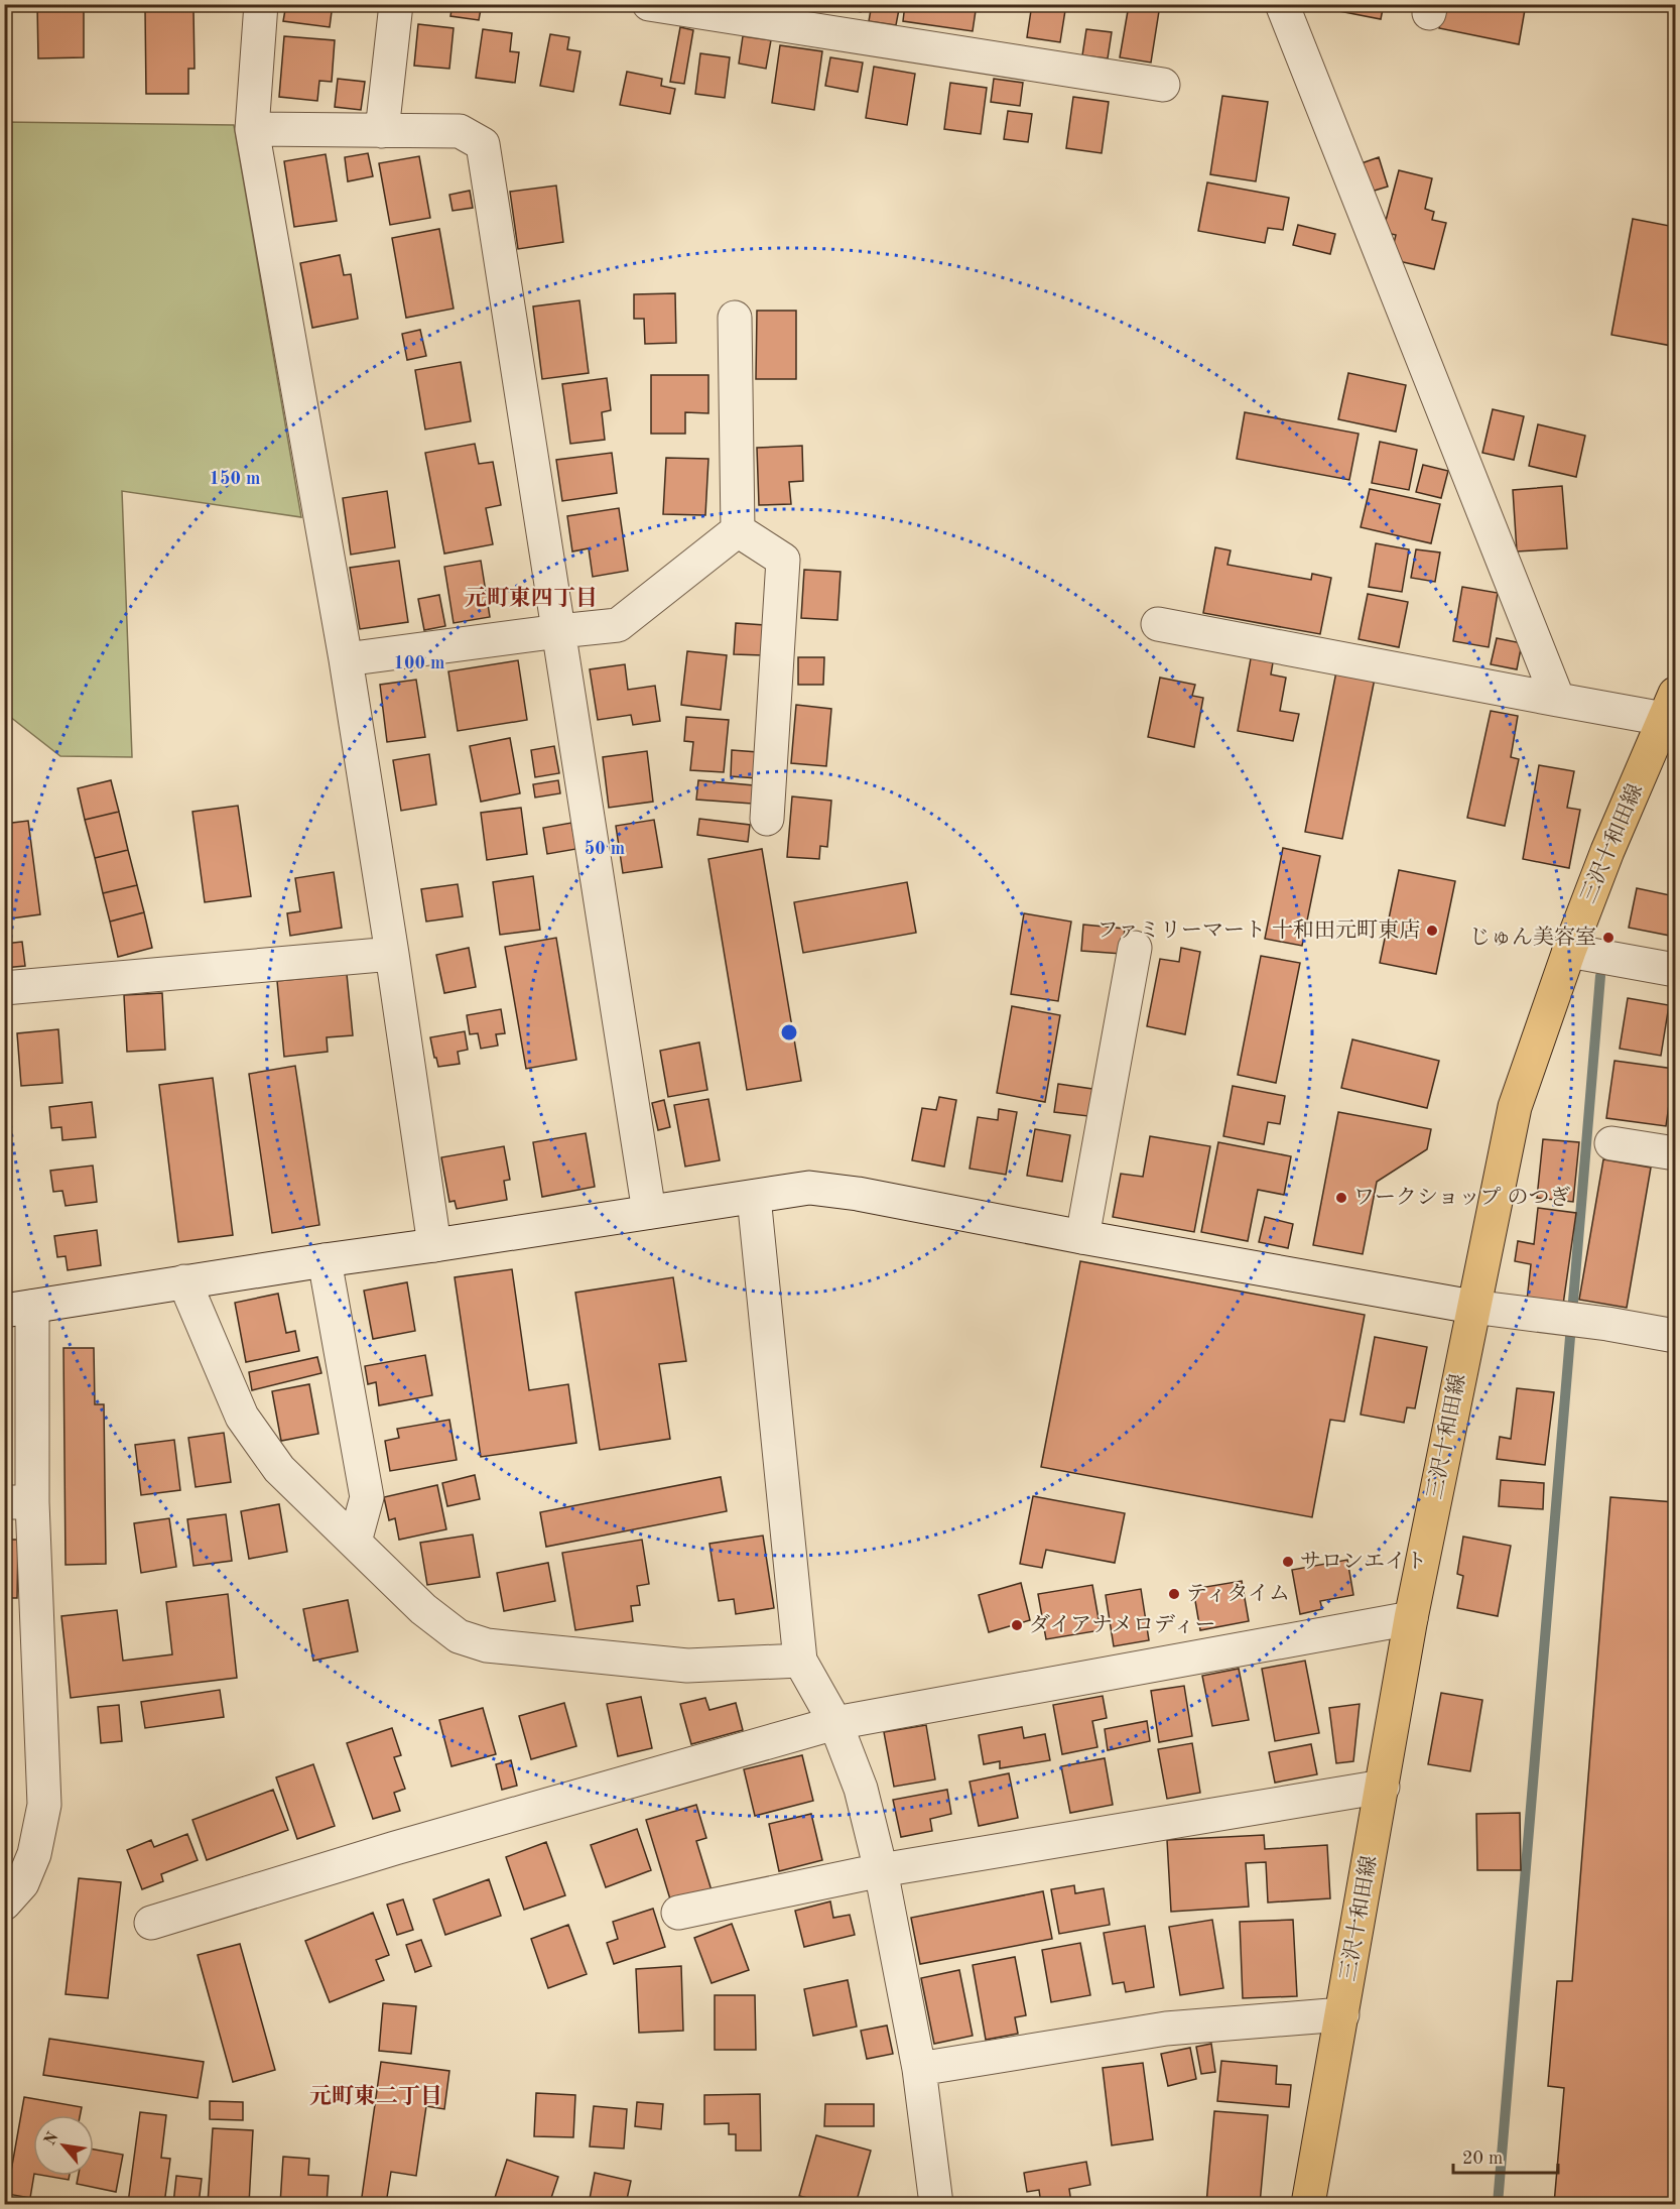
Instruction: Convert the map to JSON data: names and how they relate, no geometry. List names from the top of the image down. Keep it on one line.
{"streets":{"main road":["三沢十和田線"]},"districts":["元町東四丁目","元町東二丁目"],"places":["ファミリーマート 十和田元町東店","じゅん美容室","ワークショップ のつぎ","サロンエイト","ティタイム","ダイアナメロディー"],"scale_bar":"20 m","north":"top left","rings":["150 m","100 m","50 m"]}
